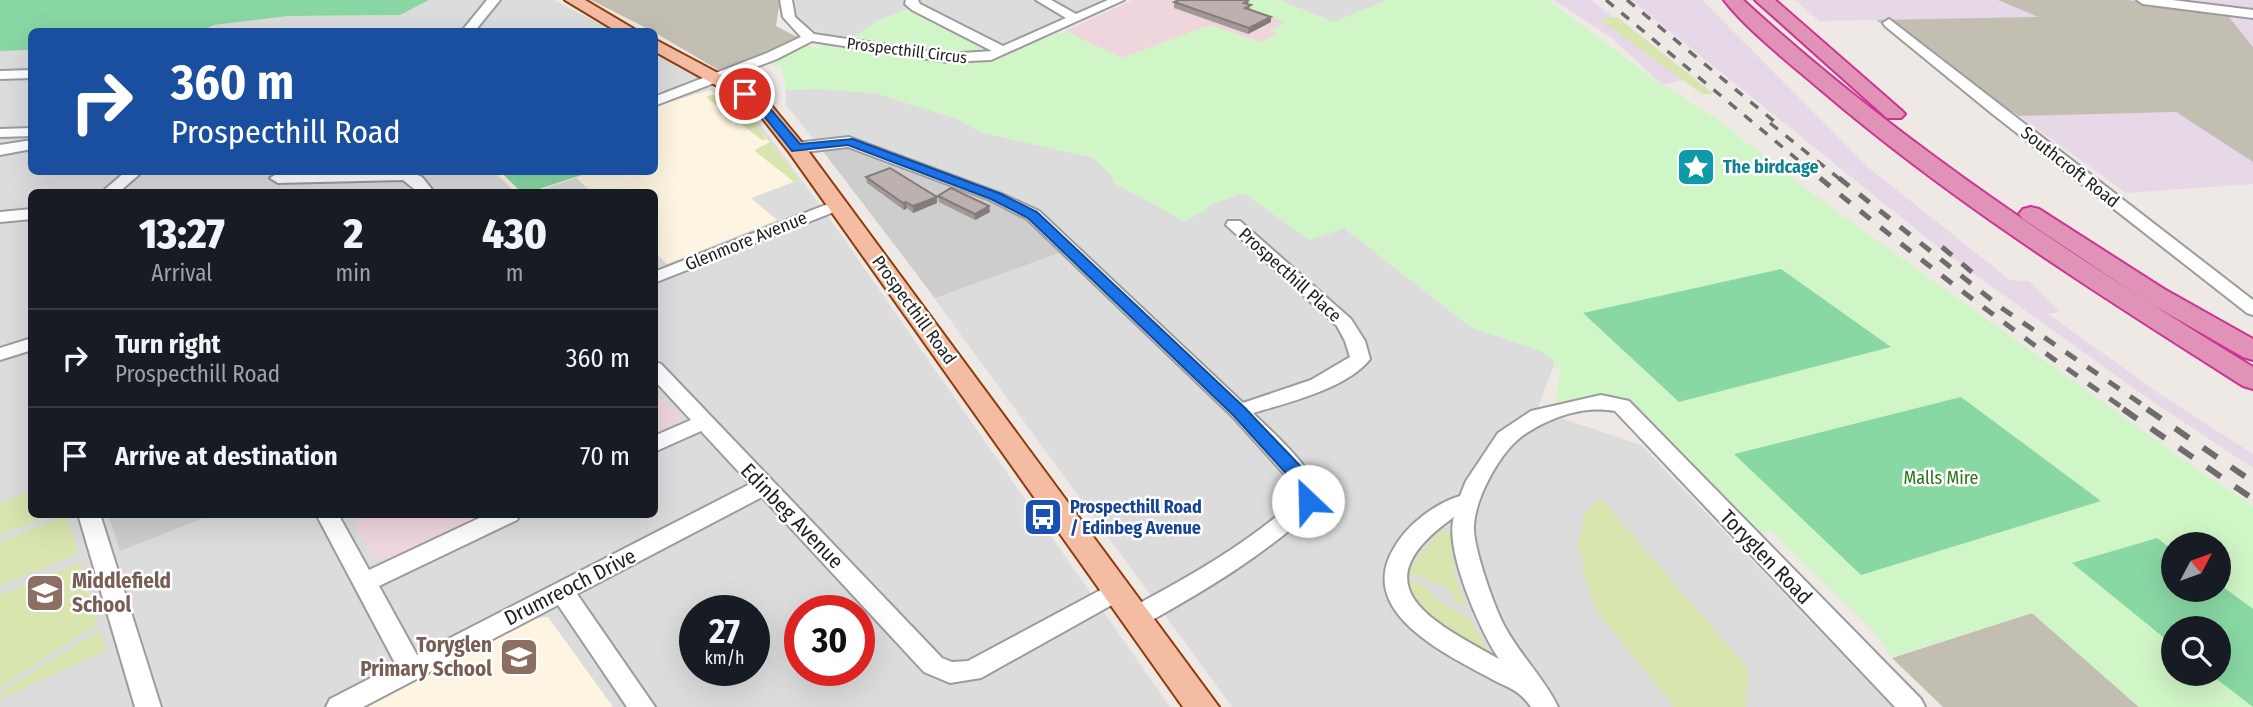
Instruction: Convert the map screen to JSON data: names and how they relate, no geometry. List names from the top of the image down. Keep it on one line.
{"streets":{"main road":["Prospecthill Road"],"street":["Prospecthill Circus","Southcroft Road","Glenmore Avenue","Prospecthill Place","Edinbeg Avenue","Toryglen Road","Drumreoch Drive"]},"crossings":[["Glenmore Avenue","Prospecthill Road"],["Prospecthill Road","Edinbeg Avenue"],["Edinbeg Avenue","Drumreoch Drive"]],"parks":["Malls Mire"],"places":{"place":["The birdcage"],"bus stop":["Prospecthill Road / Edinbeg Avenue"],"school or university":["Middlefield School","Toryglen Primary School"]},"north":"top right","page":{"turn":["360 m","Prospecthill Road"],"eta":["13:27","Arrival","2","min","430","m"],"list":[{"name":"Turn right","note":"Prospecthill Road","value":"360 m"},{"name":"Arrive at destination","value":"70 m"}],"speed":"27 km/h","limit":"30"}}
